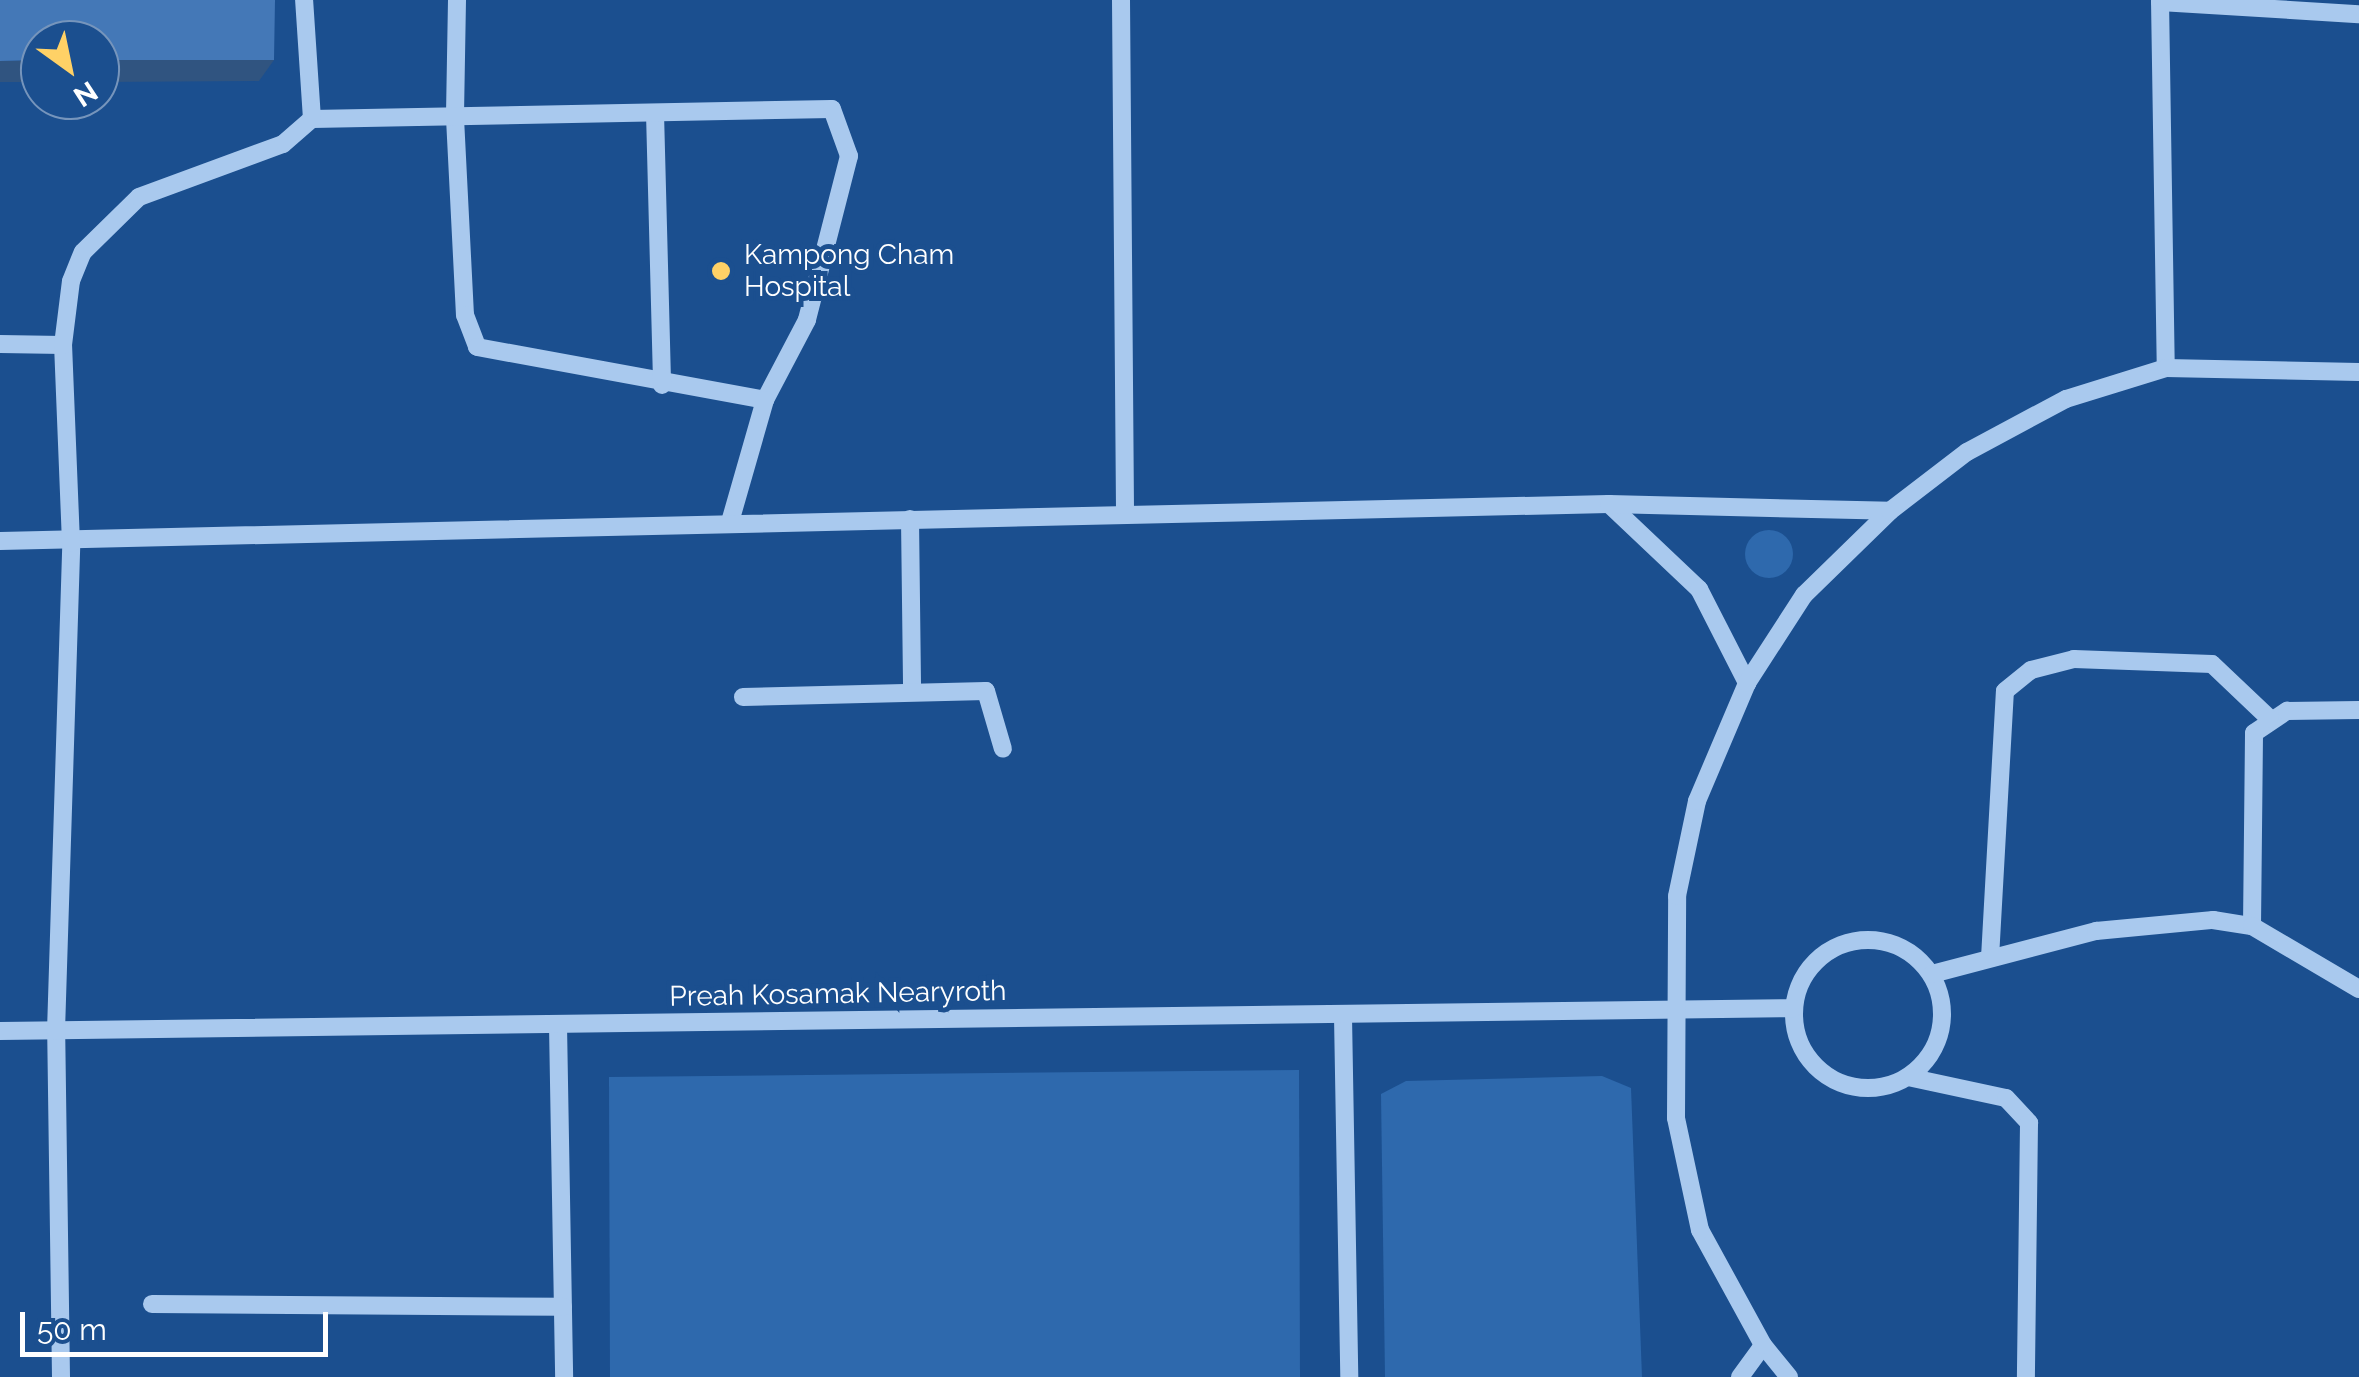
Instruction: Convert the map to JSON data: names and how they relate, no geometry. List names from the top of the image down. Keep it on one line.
{"streets":{"street":["Preah Kosamak Nearyroth"]},"places":["Kampong Cham Hospital"],"scale_bar":"50 m","north":"bottom right"}
